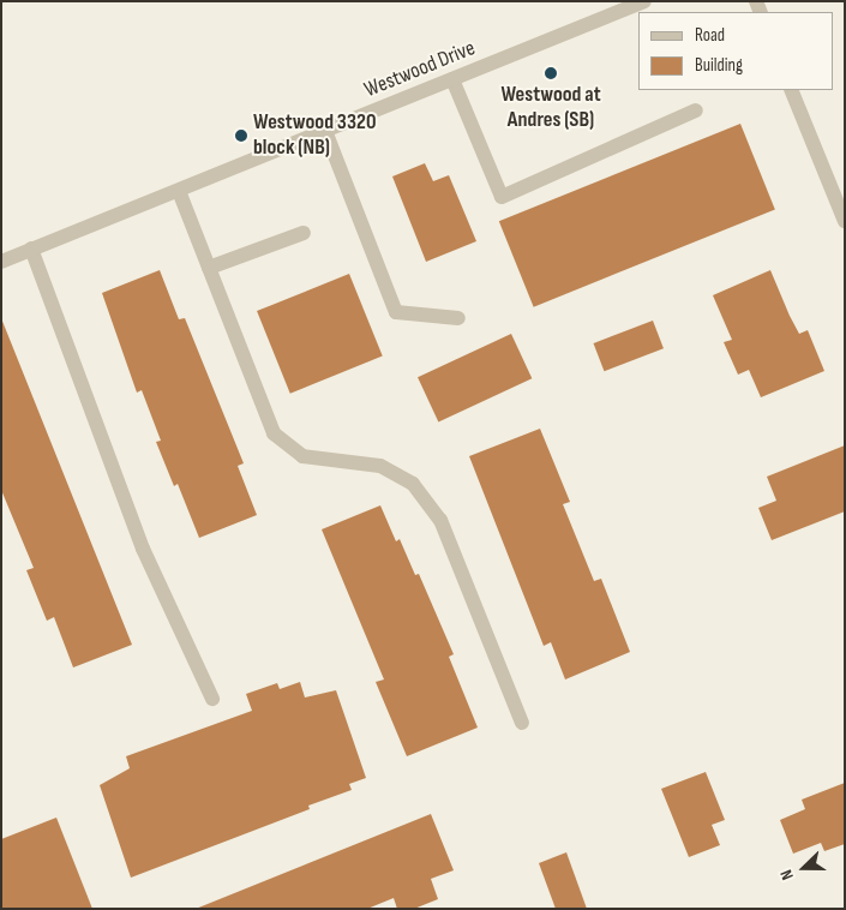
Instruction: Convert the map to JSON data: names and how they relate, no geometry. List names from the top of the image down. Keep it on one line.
{"streets":{"street":["Westwood Drive"]},"places":["Westwood at Andres (SB)","Westwood 3320 block (NB)"],"legend":["Road","Building"],"north":"left"}
